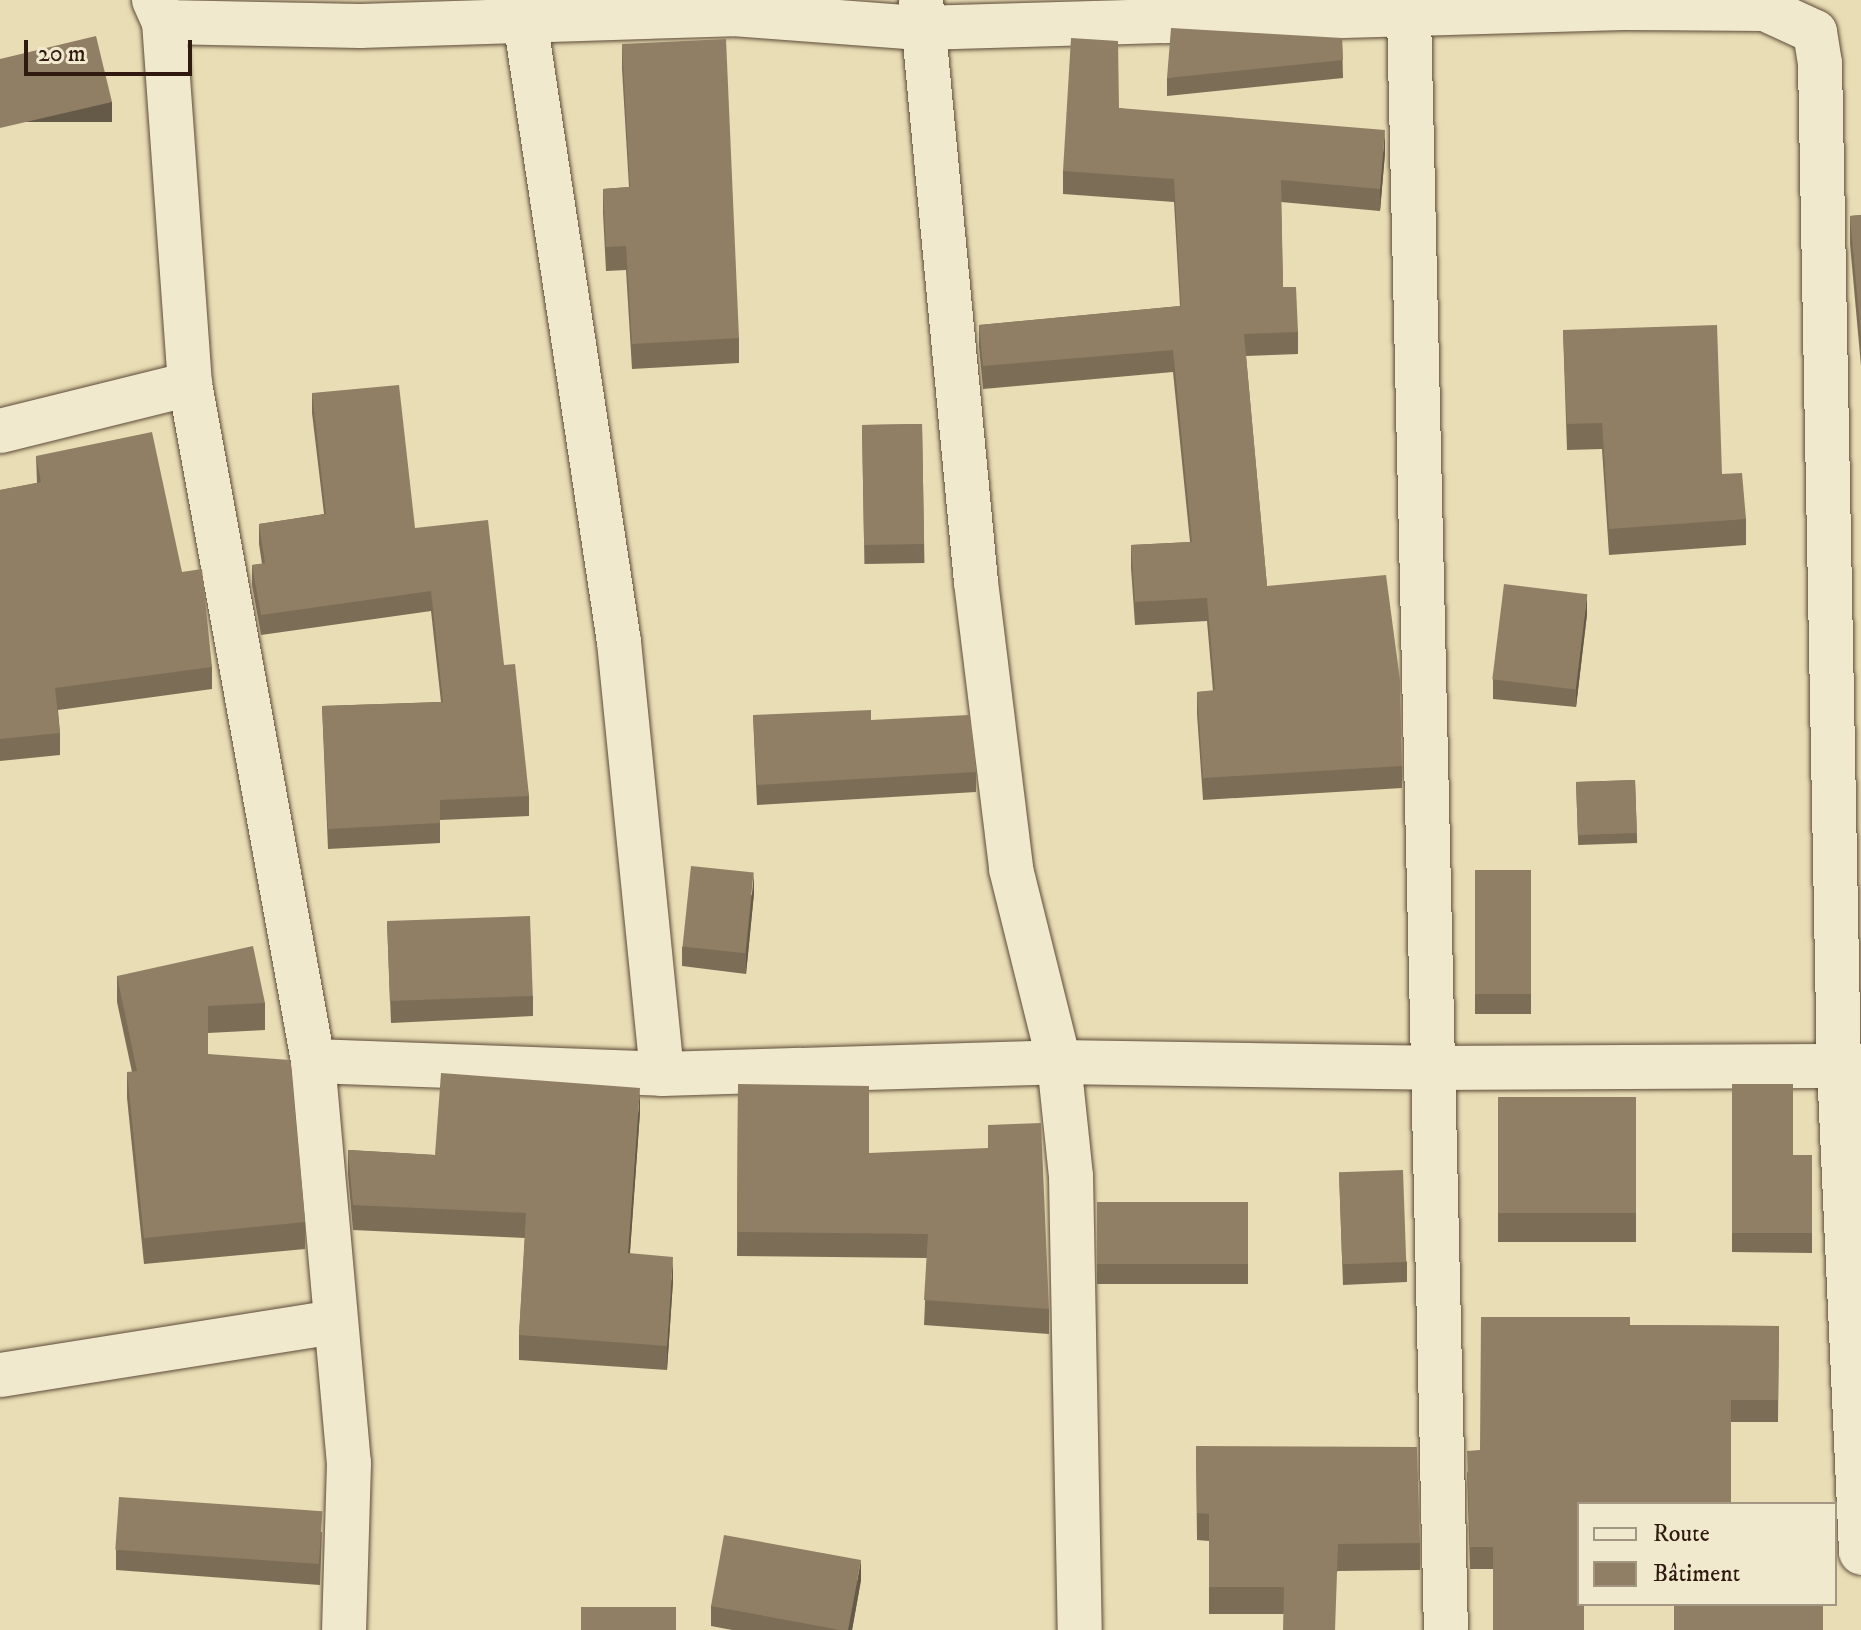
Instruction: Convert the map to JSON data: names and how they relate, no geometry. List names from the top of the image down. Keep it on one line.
{"legend":["Route","Bâtiment"],"scale_bar":"20 m"}
